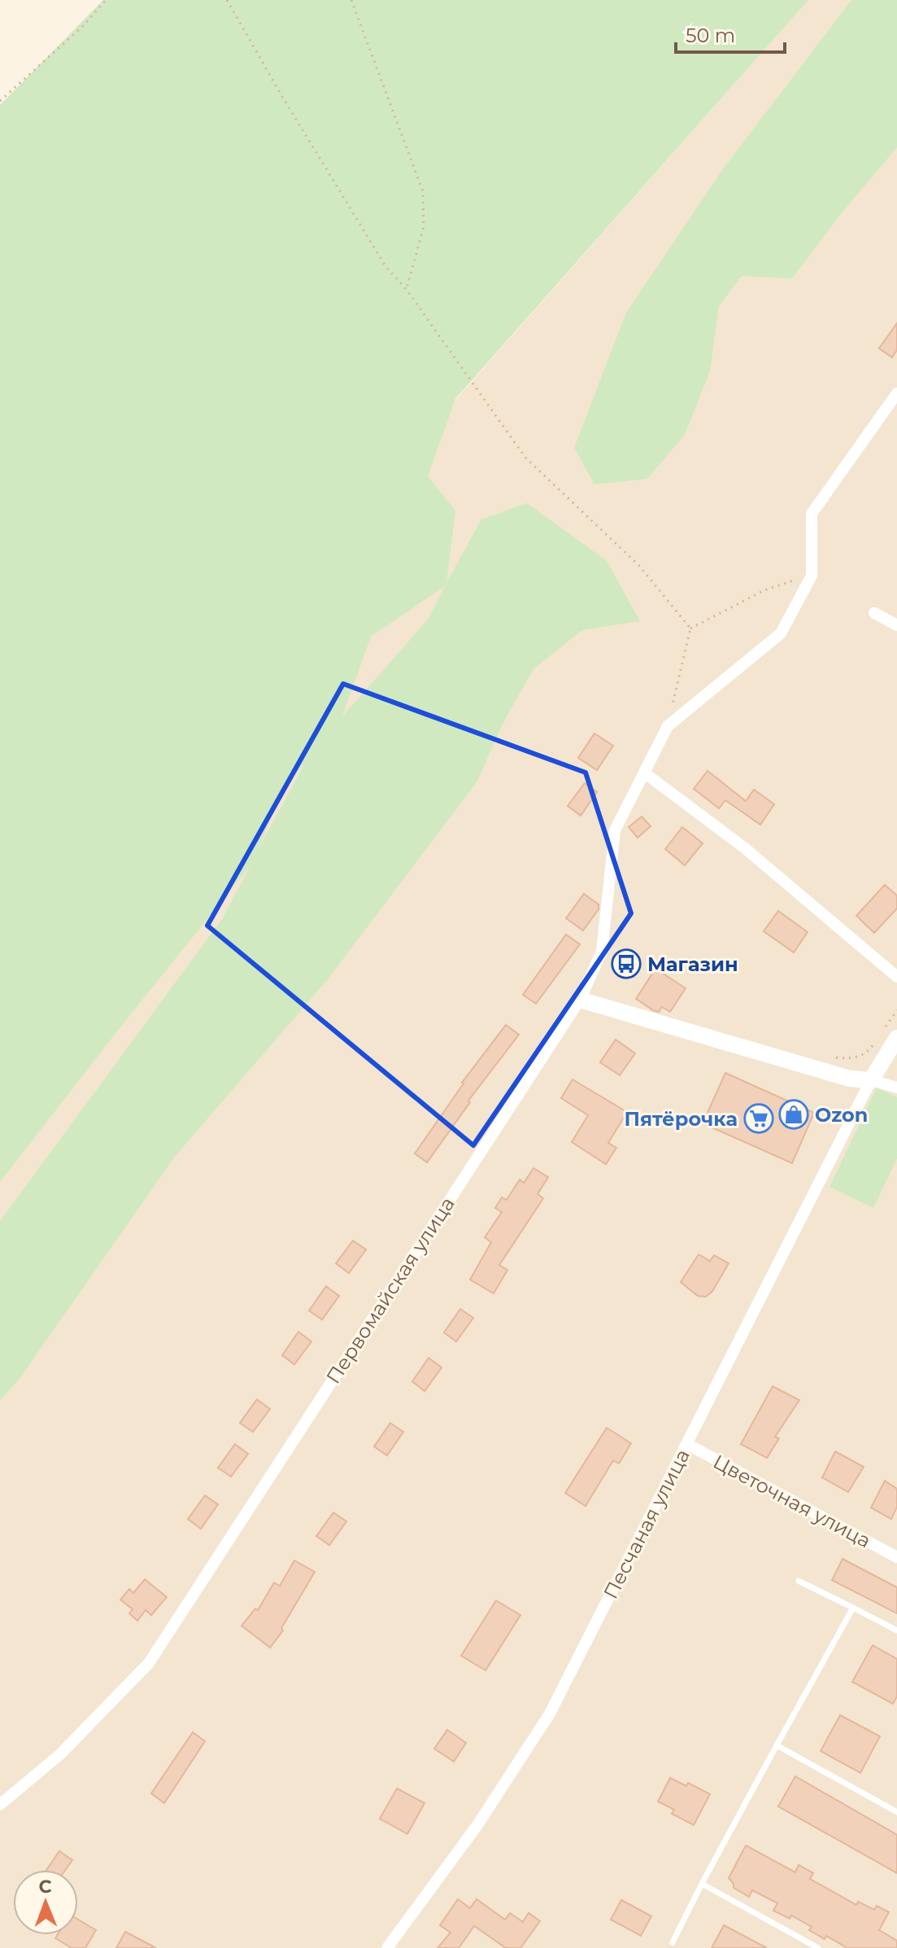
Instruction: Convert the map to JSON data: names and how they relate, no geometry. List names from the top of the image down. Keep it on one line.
{"streets":{"street":["Первомайская улица","Цветочная улица","Песчаная улица"]},"crossings":[["Цветочная улица","Песчаная улица"]],"places":{"bus stop":["Магазин"],"shop":["Ozon"],"supermarket":["Пятёрочка"]},"scale_bar":"50 m","north":"top"}
